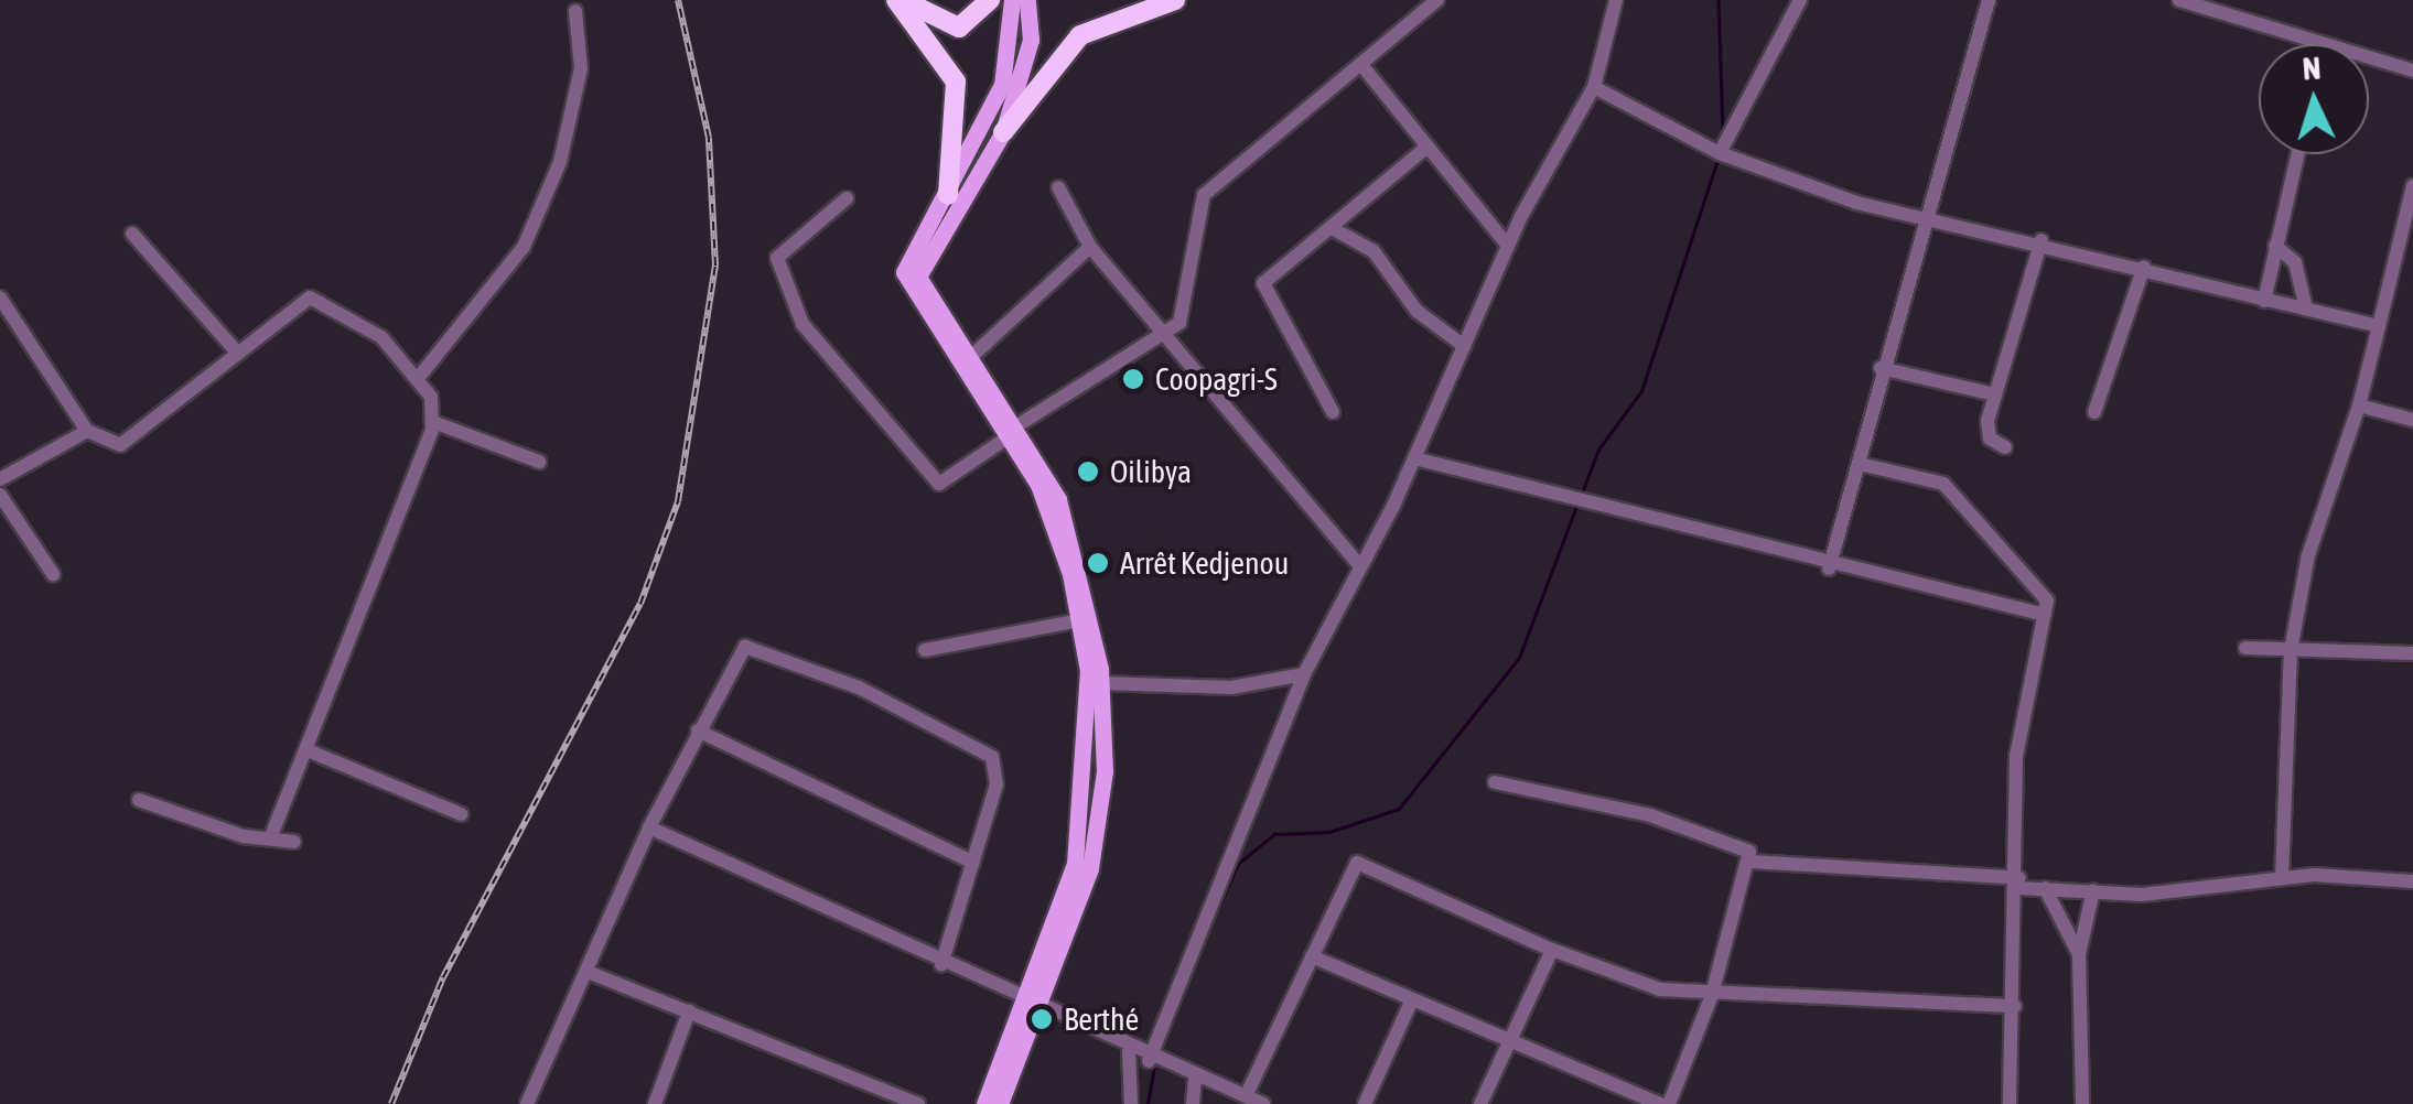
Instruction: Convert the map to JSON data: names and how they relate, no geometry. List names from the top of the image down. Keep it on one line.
{"places":["Coopagri-S","Oilibya","Arrêt Kedjenou","Berthé"],"north":"top"}
